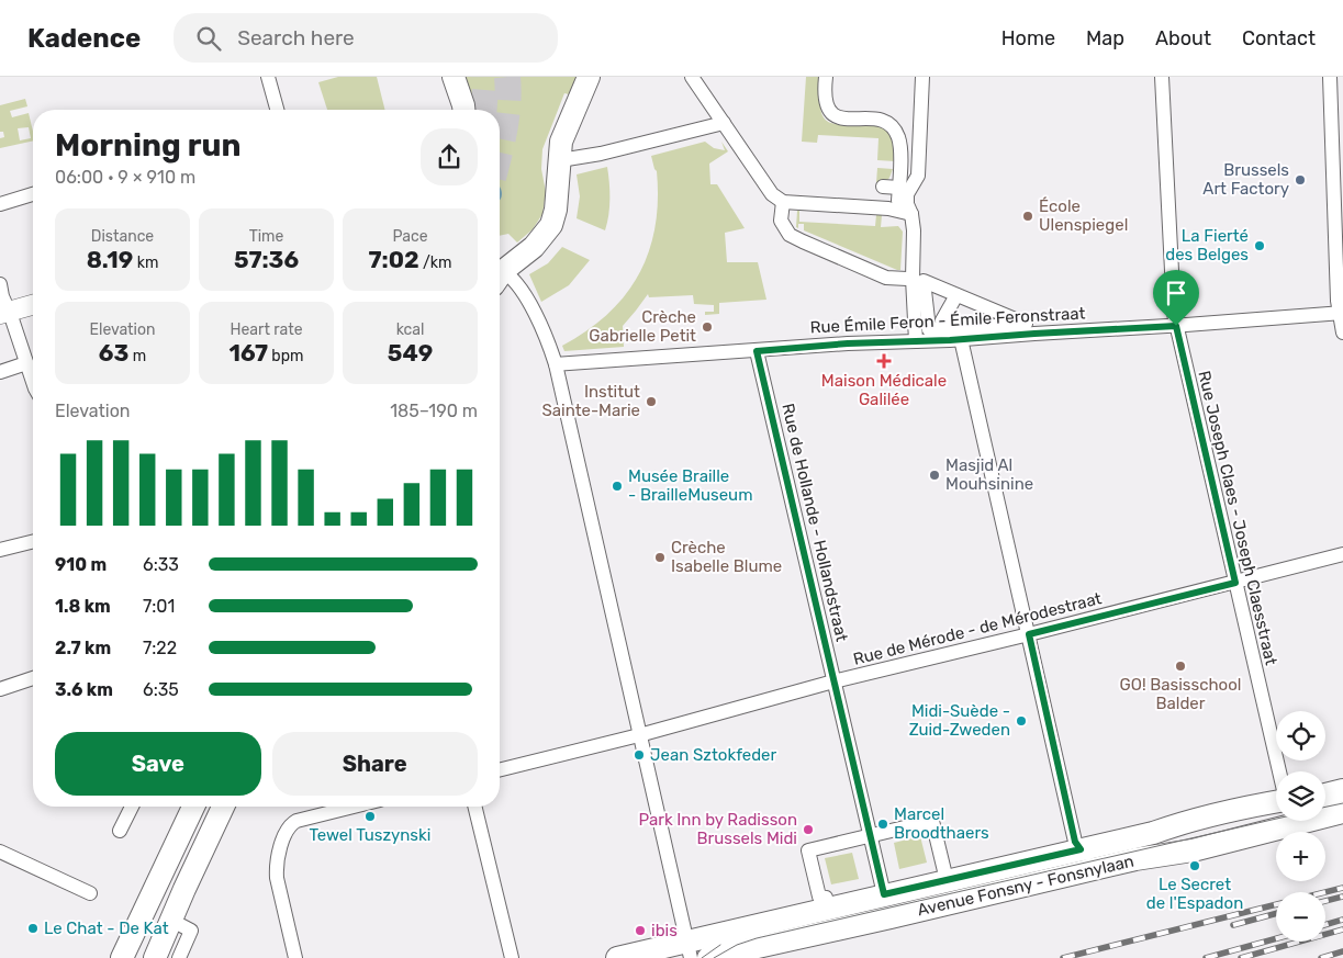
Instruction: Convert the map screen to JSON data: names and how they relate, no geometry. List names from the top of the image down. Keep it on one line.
{"streets":{"main road":["Avenue Fonsny - Fonsnylaan"],"street":["Rue Émile Feron - Émile Feronstraat","Rue Joseph Claes - Joseph Claesstraat","Rue de Hollande - Hollandstraat","Rue de Mérode - de Mérodestraat"]},"crossings":[["Rue Émile Feron - Émile Feronstraat","Rue Joseph Claes - Joseph Claesstraat"],["Rue Émile Feron - Émile Feronstraat","Rue de Hollande - Hollandstraat"],["Rue Joseph Claes - Joseph Claesstraat","Rue de Mérode - de Mérodestraat"],["Rue de Hollande - Hollandstraat","Rue de Mérode - de Mérodestraat"],["Rue de Hollande - Hollandstraat","Avenue Fonsny - Fonsnylaan"]],"places":{"other":["Brussels Art Factory","École Ulenspiegel","La Fierté des Belges","Crèche Gabrielle Petit","Institut Sainte-Marie","Masjid Al Mouhsinine","Musée Braille - BrailleMuseum","Crèche Isabelle Blume","GO! Basisschool Balder","Midi-Suède - Zuid-Zweden","Jean Sztokfeder","Tewel Tuszynski","Marcel Broodthaers","Park Inn by Radisson Brussels Midi","Le Secret de l'Espadon","Le Chat - De Kat","ibis"],"health":["Maison Médicale Galilée"]},"page":{"header":"Kadence","search":"Search here","nav":["Home","Map","About","Contact"],"heading":["Morning run","06:00 · 9 × 910 m"],"stats":[["Distance","8.19 km"],["Time","57:36"],["Pace","7:02 /km"],["Elevation","63 m"],["Heart rate","167 bpm"],["kcal","549"]],"chart":["Elevation","185–190 m"],"list":[{"name":"910 m","note":"6:33"},{"name":"1.8 km","note":"7:01"},{"name":"2.7 km","note":"7:22"},{"name":"3.6 km","note":"6:35"}],"map_buttons":["+","−"],"buttons":["Save","Share"]}}
